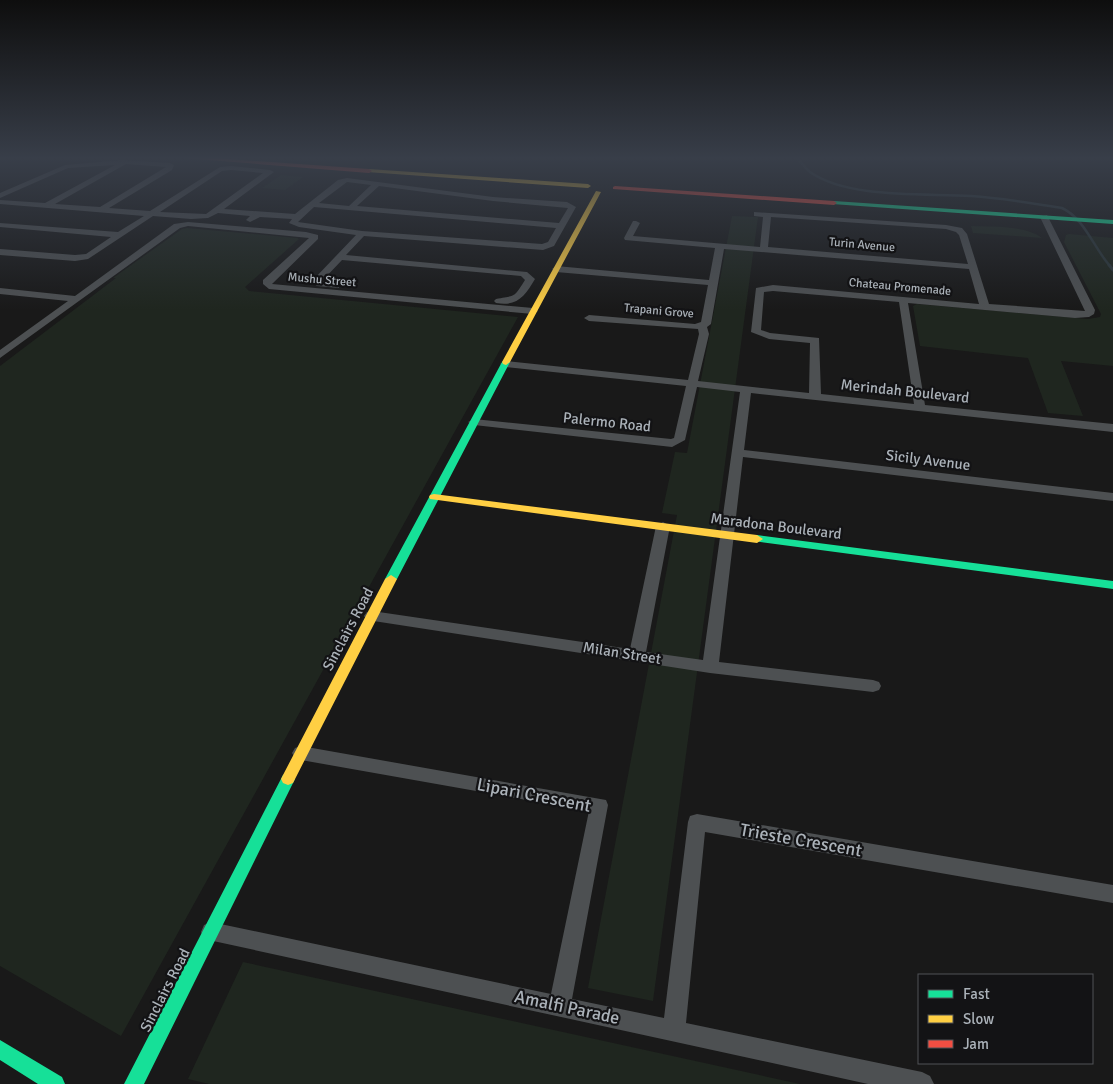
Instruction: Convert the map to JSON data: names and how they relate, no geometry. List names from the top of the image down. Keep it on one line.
{"streets":{"street":["Turin Avenue","Mushu Street","Chateau Promenade","Trapani Grove","Merindah Boulevard","Palermo Road","Sicily Avenue","Maradona Boulevard","Sinclairs Road","Milan Street","Lipari Crescent","Trieste Crescent","Amalfi Parade"]},"crossings":[["Turin Avenue","Trapani Grove"],["Mushu Street","Sinclairs Road"],["Chateau Promenade","Merindah Boulevard"],["Merindah Boulevard","Palermo Road"],["Merindah Boulevard","Sinclairs Road"],["Palermo Road","Sinclairs Road"],["Maradona Boulevard","Sinclairs Road"],["Sinclairs Road","Milan Street"],["Sinclairs Road","Lipari Crescent"],["Sinclairs Road","Amalfi Parade"],["Lipari Crescent","Amalfi Parade"],["Trieste Crescent","Amalfi Parade"]],"legend":["Fast","Slow","Jam"]}
